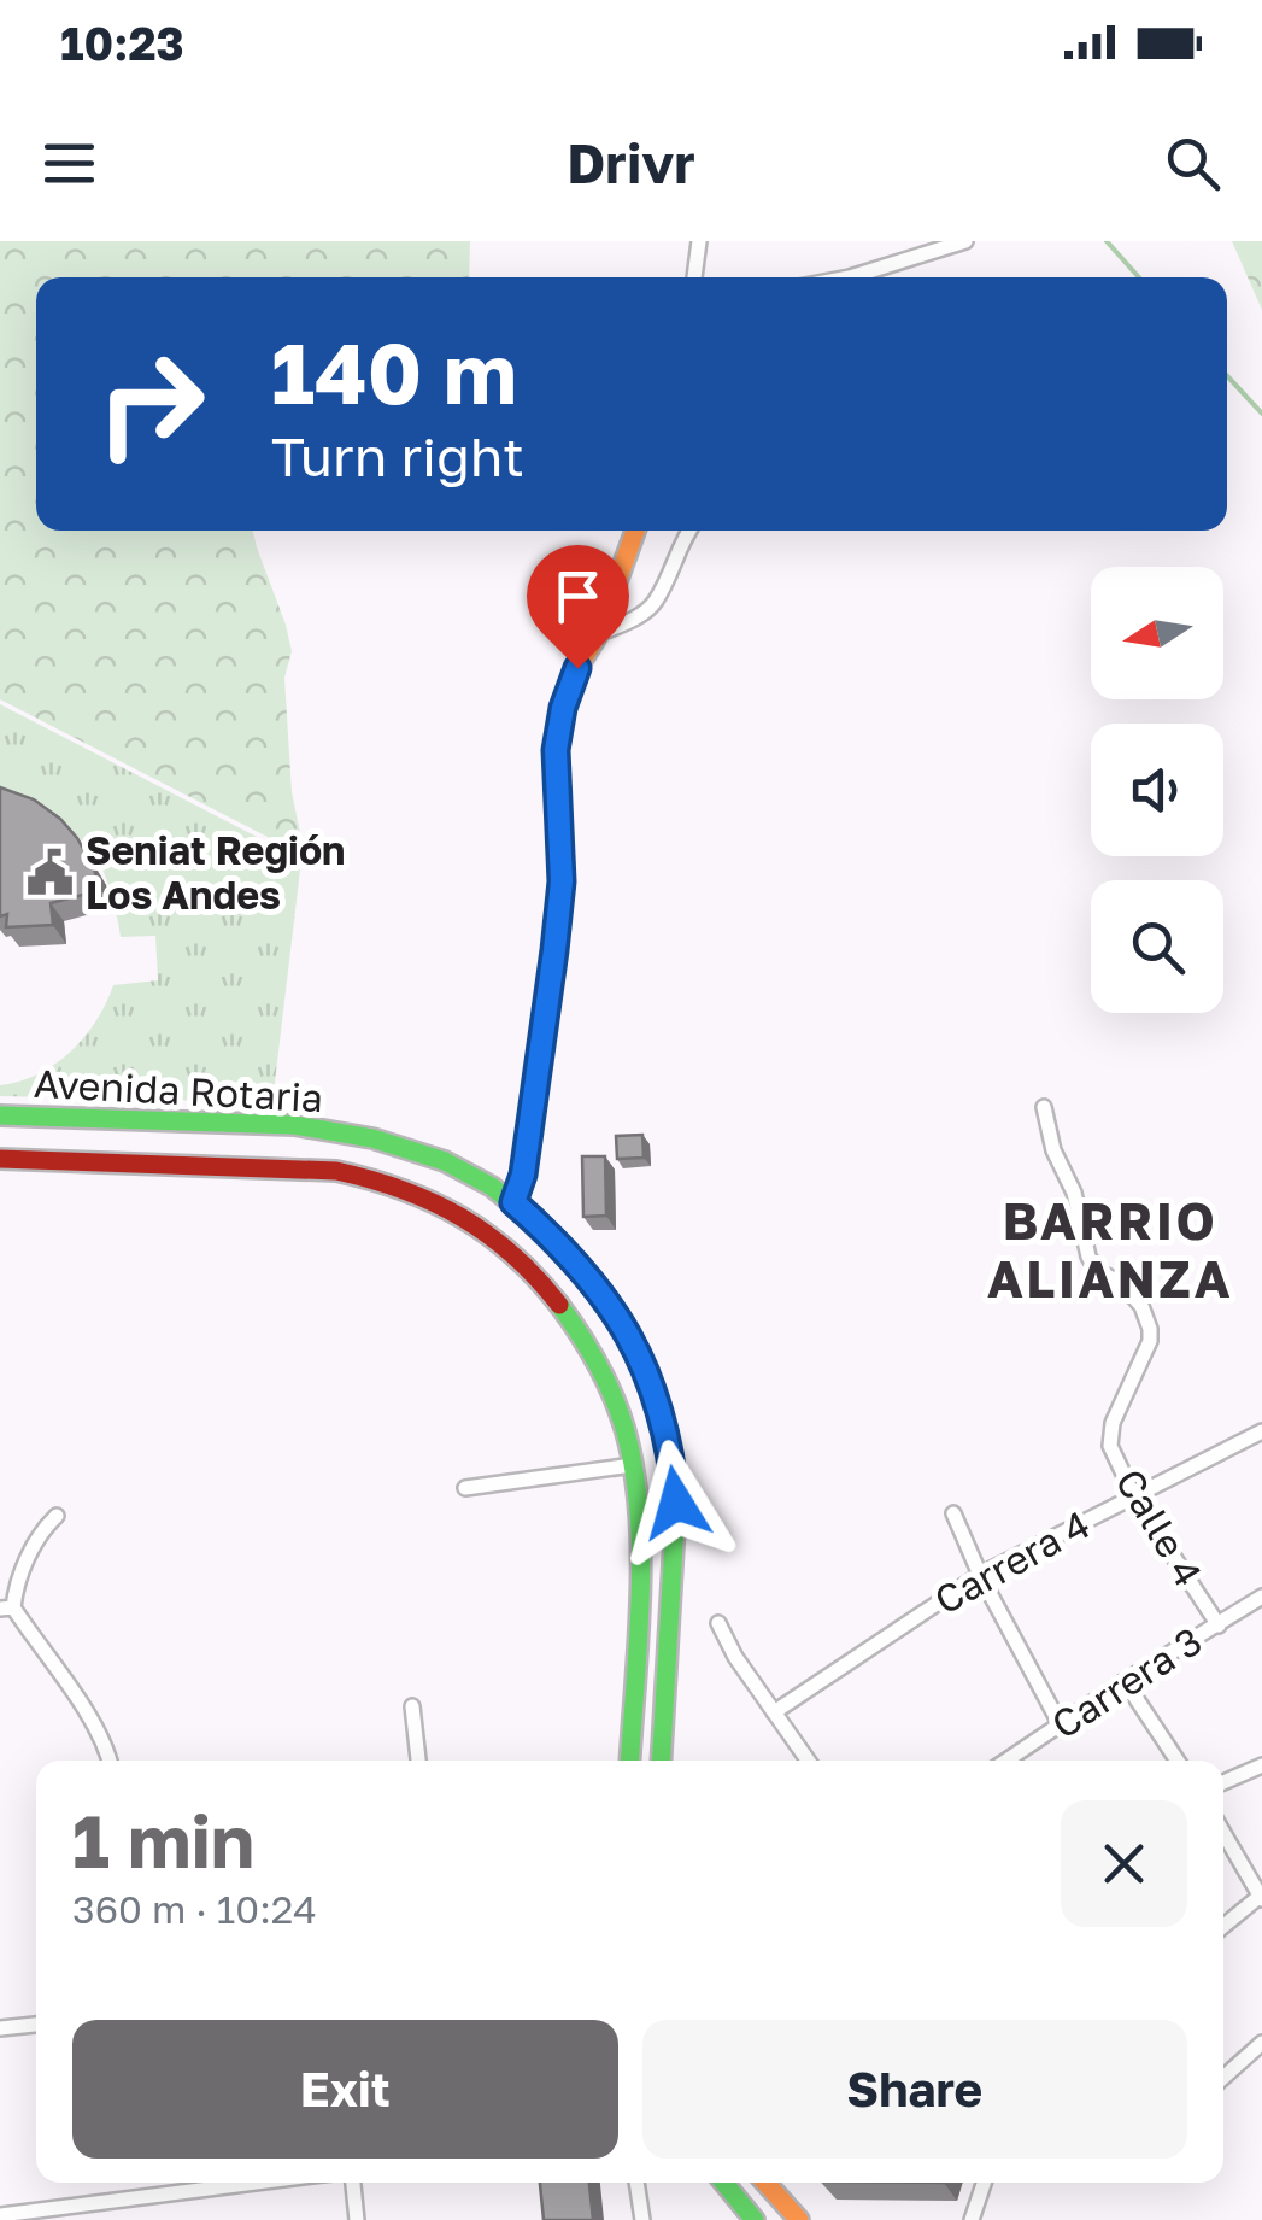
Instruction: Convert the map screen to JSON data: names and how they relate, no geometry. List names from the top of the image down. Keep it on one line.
{"streets":{"main road":["Avenida Rotaria"],"street":["Calle 4","Carrera 4","Carrera 3"]},"crossings":[["Calle 4","Carrera 4"],["Calle 4","Carrera 3"]],"districts":["BARRIO ALIANZA"],"places":{"public building":["Seniat Región Los Andes"]},"north":"left","page":{"status":"10:23","header":"Drivr","turn":["140 m","Turn right"],"heading":["1 min","360 m · 10:24"],"buttons":["Exit","Share"]}}
